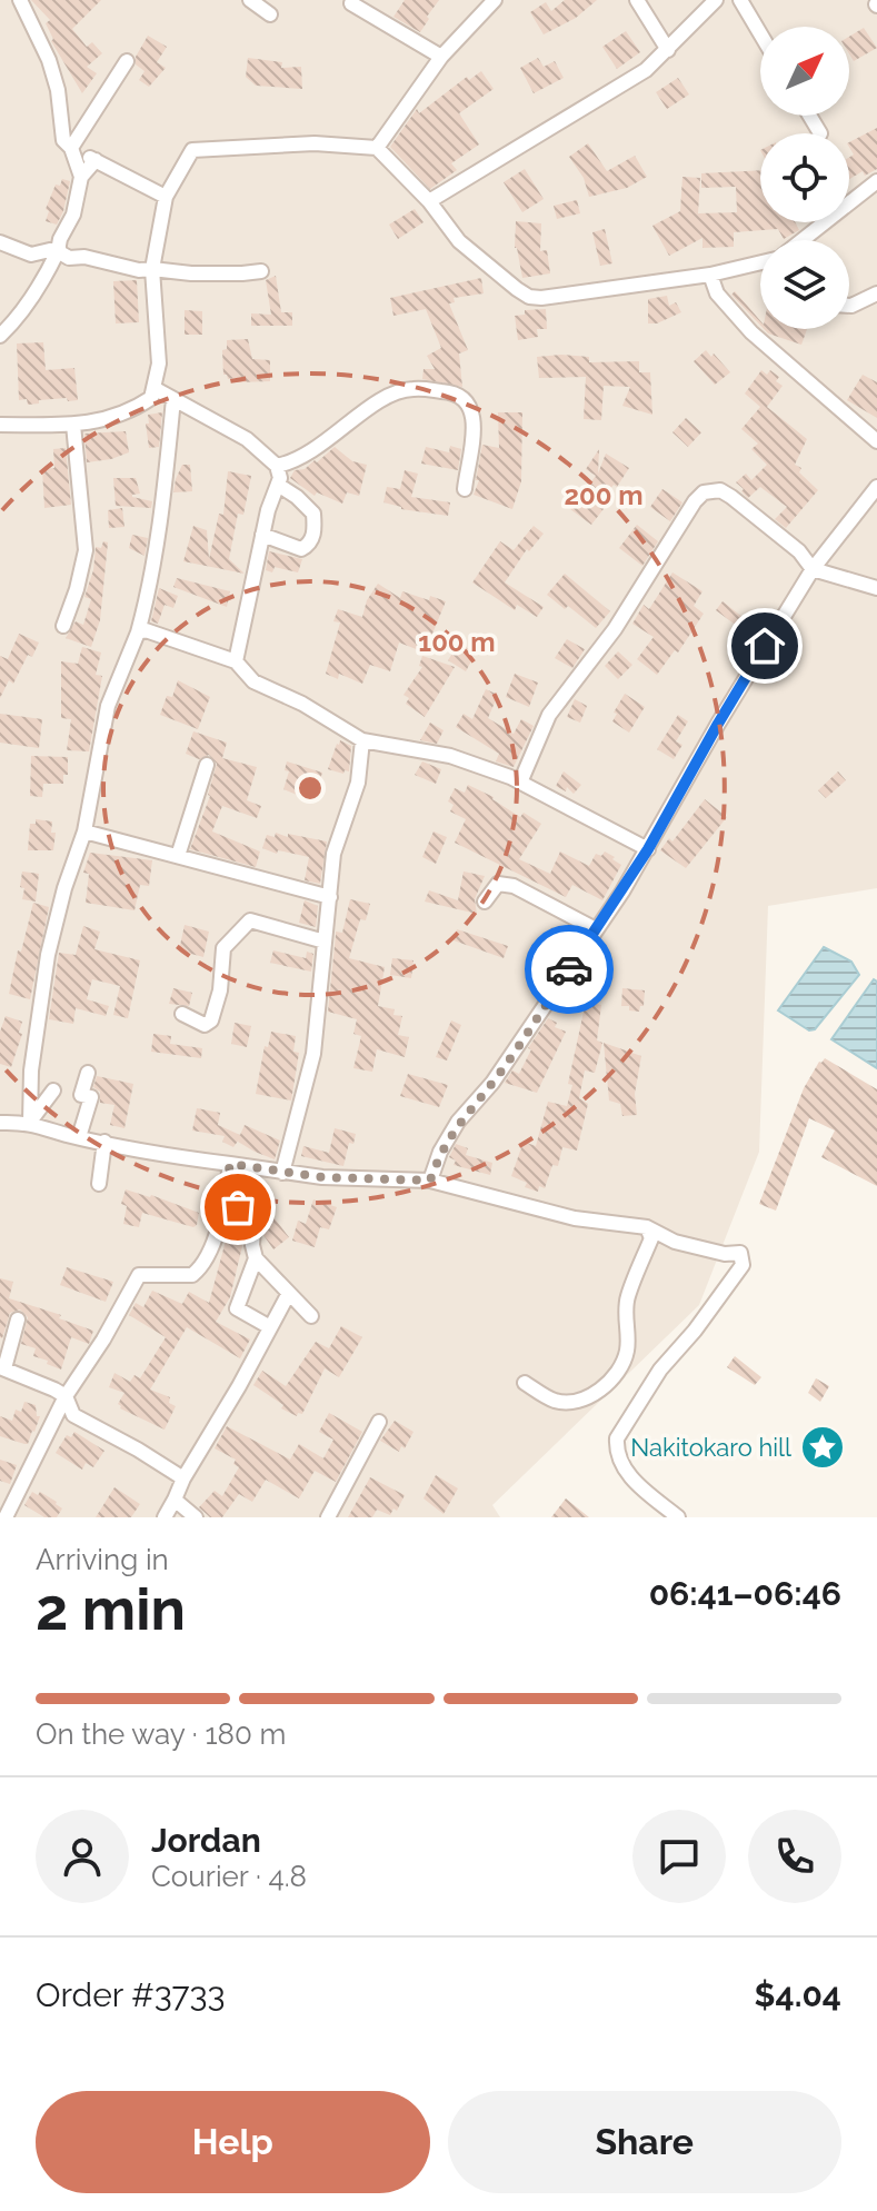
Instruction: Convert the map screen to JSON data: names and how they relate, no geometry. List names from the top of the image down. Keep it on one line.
{"places":{"place":["Nakitokaro hill"]},"north":"top right","page":{"heading":["2 min","Arriving in","06:41–06:46"],"panel":["Jordan","Courier · 4.8","Order #3733","$4.04"],"bar":"On the way · 180 m","buttons":["Help","Share"]},"rings":["200 m","100 m"]}
